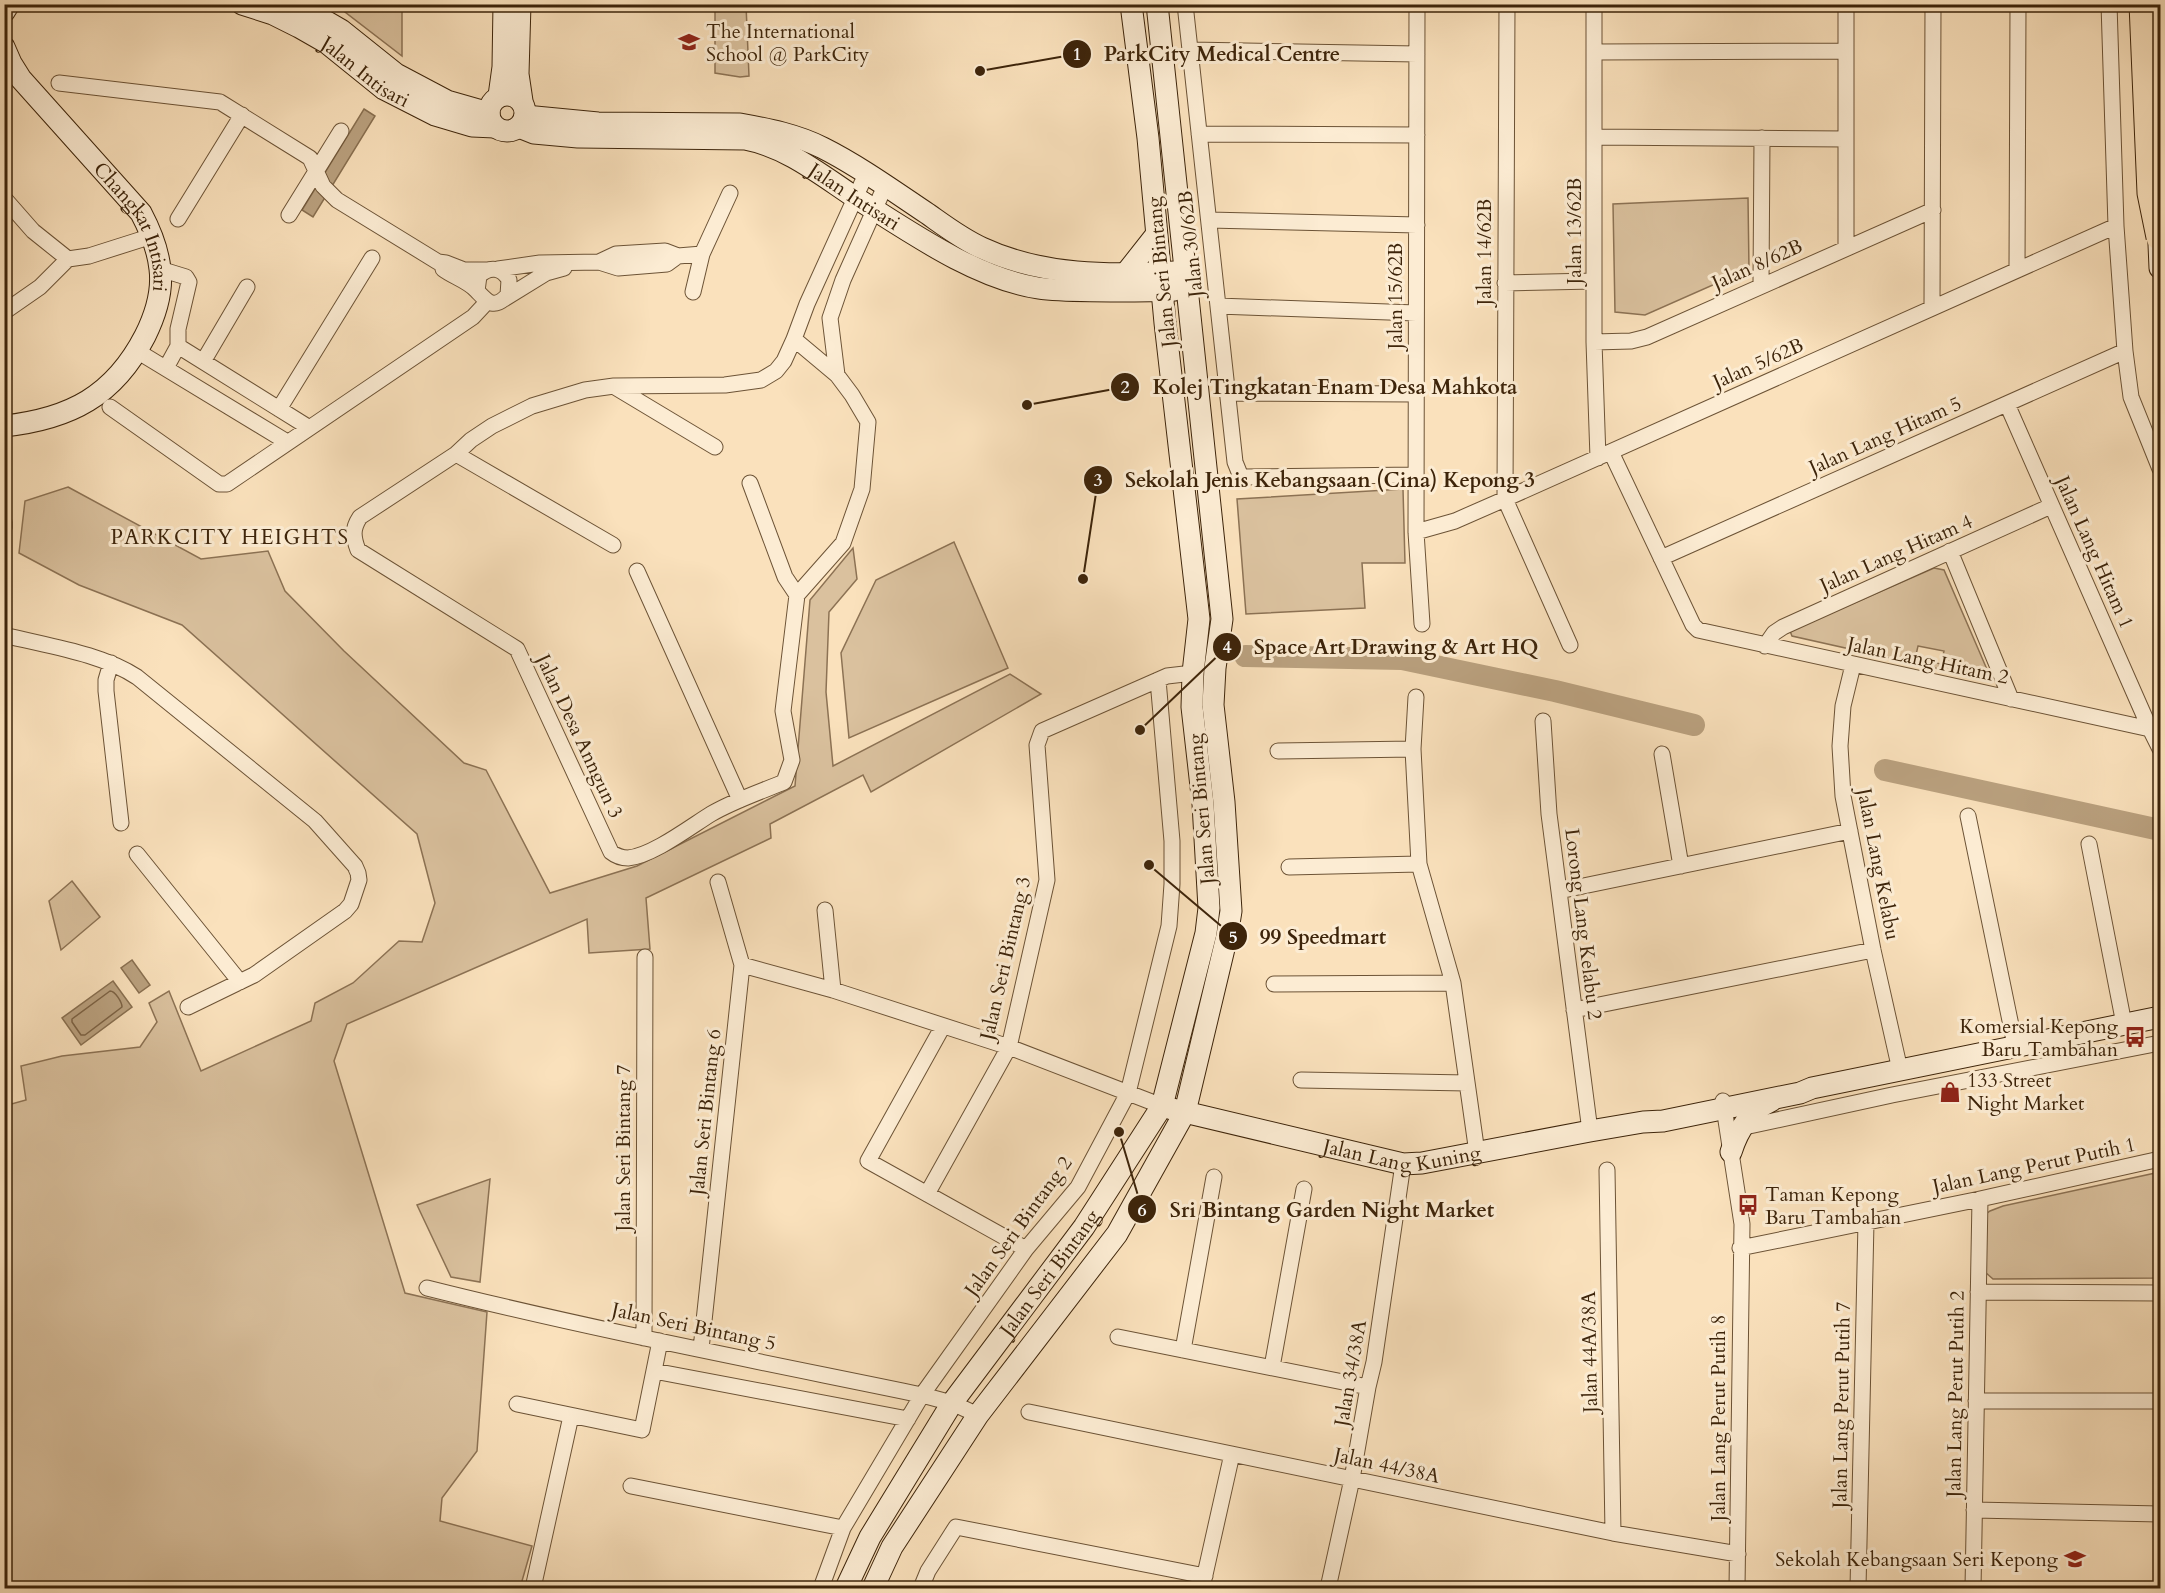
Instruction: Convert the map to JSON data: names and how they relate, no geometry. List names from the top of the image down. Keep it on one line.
{"streets":{"street":["Jalan Intisari","Changkat Intisari","Jalan 13/62B","Jalan 30/62B","Jalan 14/62B","Jalan 8/62B","Jalan Seri Bintang","Jalan 15/62B","Jalan 5/62B","Jalan Lang Hitam 5","Jalan Lang Hitam 1","Jalan Lang Hitam 4","Jalan Lang Hitam 2","Jalan Desa Anngun 3","Jalan Lang Kelabu","Lorong Lang Kelabu 2","Jalan Seri Bintang 3","Jalan Seri Bintang 6","Jalan Lang Kuning","Jalan Seri Bintang 7","Jalan Lang Perut Putih 1","Jalan Seri Bintang 2","Jalan Seri Bintang 5","Jalan 44A/38A","Jalan 34/38A","Jalan Lang Perut Putih 2","Jalan Lang Perut Putih 7","Jalan Lang Perut Putih 8","Jalan 44/38A"]},"crossings":[["Jalan Intisari","Jalan Seri Bintang"],["Jalan 13/62B","Jalan 8/62B"],["Jalan 13/62B","Jalan 5/62B"],["Jalan 30/62B","Jalan 15/62B"],["Jalan 14/62B","Jalan 5/62B"],["Jalan Seri Bintang","Jalan Seri Bintang 3"],["Jalan Seri Bintang","Jalan Lang Kuning"],["Jalan Seri Bintang","Jalan Seri Bintang 5"],["Jalan 15/62B","Jalan 5/62B"],["Jalan Lang Hitam 5","Jalan Lang Hitam 1"],["Jalan Lang Hitam 5","Jalan Lang Hitam 2"],["Jalan Lang Hitam 1","Jalan Lang Hitam 4"],["Jalan Lang Hitam 1","Jalan Lang Hitam 2"],["Jalan Lang Hitam 4","Jalan Lang Hitam 2"],["Jalan Lang Hitam 2","Jalan Lang Kelabu"],["Jalan Lang Kelabu","Jalan Lang Kuning"],["Lorong Lang Kelabu 2","Jalan Lang Kuning"],["Jalan Seri Bintang 3","Jalan Seri Bintang 2"],["Jalan Seri Bintang 6","Jalan Seri Bintang 5"],["Jalan Lang Kuning","Jalan 34/38A"],["Jalan Lang Kuning","Jalan Lang Perut Putih 8"],["Jalan Seri Bintang 7","Jalan Seri Bintang 5"],["Jalan Lang Perut Putih 1","Jalan Lang Perut Putih 2"],["Jalan Lang Perut Putih 1","Jalan Lang Perut Putih 7"],["Jalan Lang Perut Putih 1","Jalan Lang Perut Putih 8"],["Jalan Seri Bintang 2","Jalan Seri Bintang 5"],["Jalan 44A/38A","Jalan 44/38A"],["Jalan 34/38A","Jalan 44/38A"],["Jalan Lang Perut Putih 8","Jalan 44/38A"]],"districts":["PARKCITY HEIGHTS"],"places":{"school or university":["The International School @ ParkCity","Sekolah Kebangsaan Seri Kepong"],"other":["ParkCity Medical Centre","Kolej Tingkatan Enam Desa Mahkota","Sekolah Jenis Kebangsaan (Cina) Kepong 3","Space Art Drawing & Art HQ","99 Speedmart","Sri Bintang Garden Night Market"],"bus stop":["Komersial Kepong Baru Tambahan","Taman Kepong Baru Tambahan"],"shop":["133 Street Night Market"]}}
